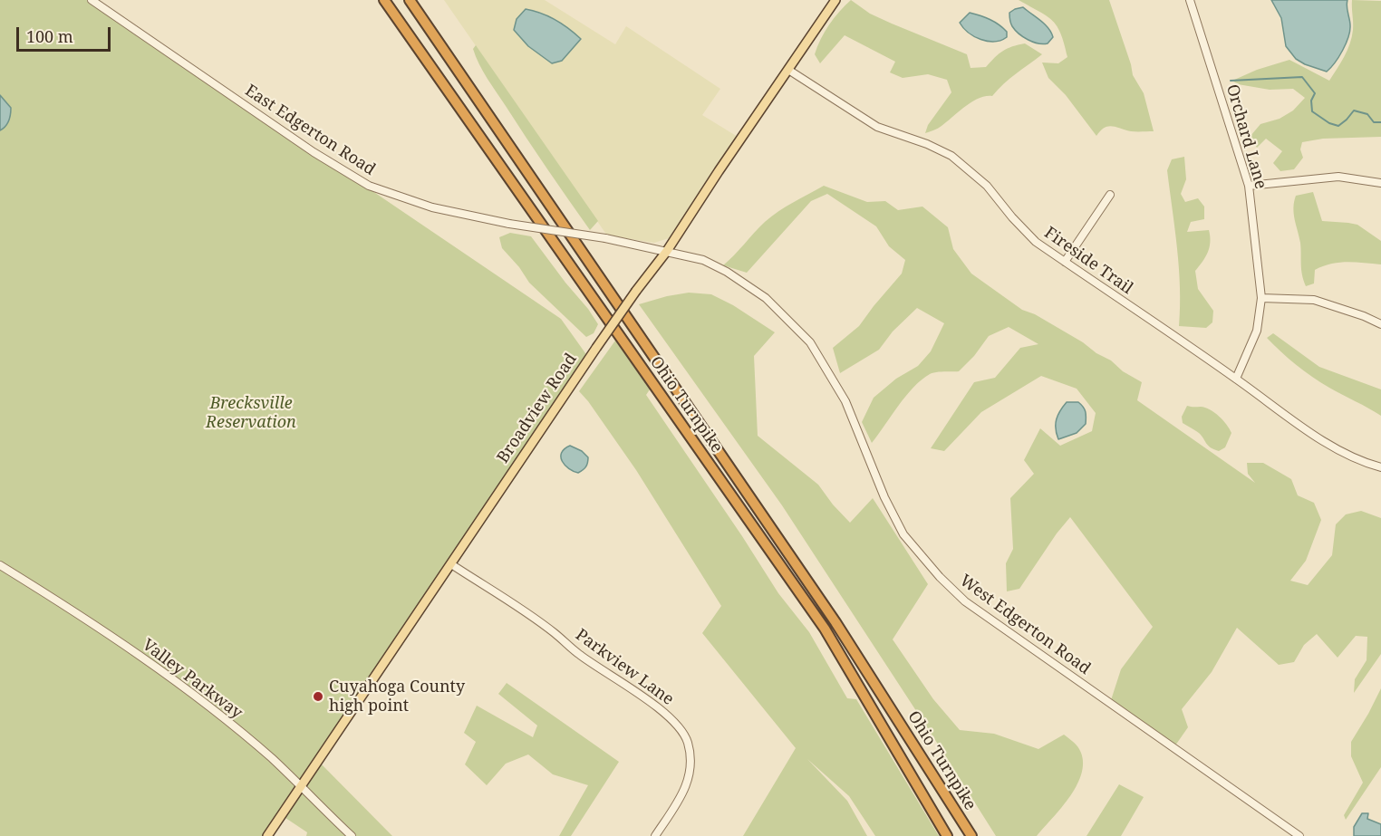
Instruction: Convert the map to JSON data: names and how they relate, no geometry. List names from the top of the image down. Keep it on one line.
{"streets":{"highway":["Ohio Turnpike"],"main road":["Broadview Road"],"street":["East Edgerton Road","Orchard Lane","Fireside Trail","West Edgerton Road","Parkview Lane","Valley Parkway"]},"crossings":[["East Edgerton Road","Broadview Road"],["East Edgerton Road","West Edgerton Road"],["Orchard Lane","Fireside Trail"],["Fireside Trail","Broadview Road"],["Broadview Road","West Edgerton Road"],["Broadview Road","Parkview Lane"],["Broadview Road","Valley Parkway"]],"parks":["Brecksville Reservation"],"places":["Cuyahoga County high point"],"scale_bar":"100 m"}
